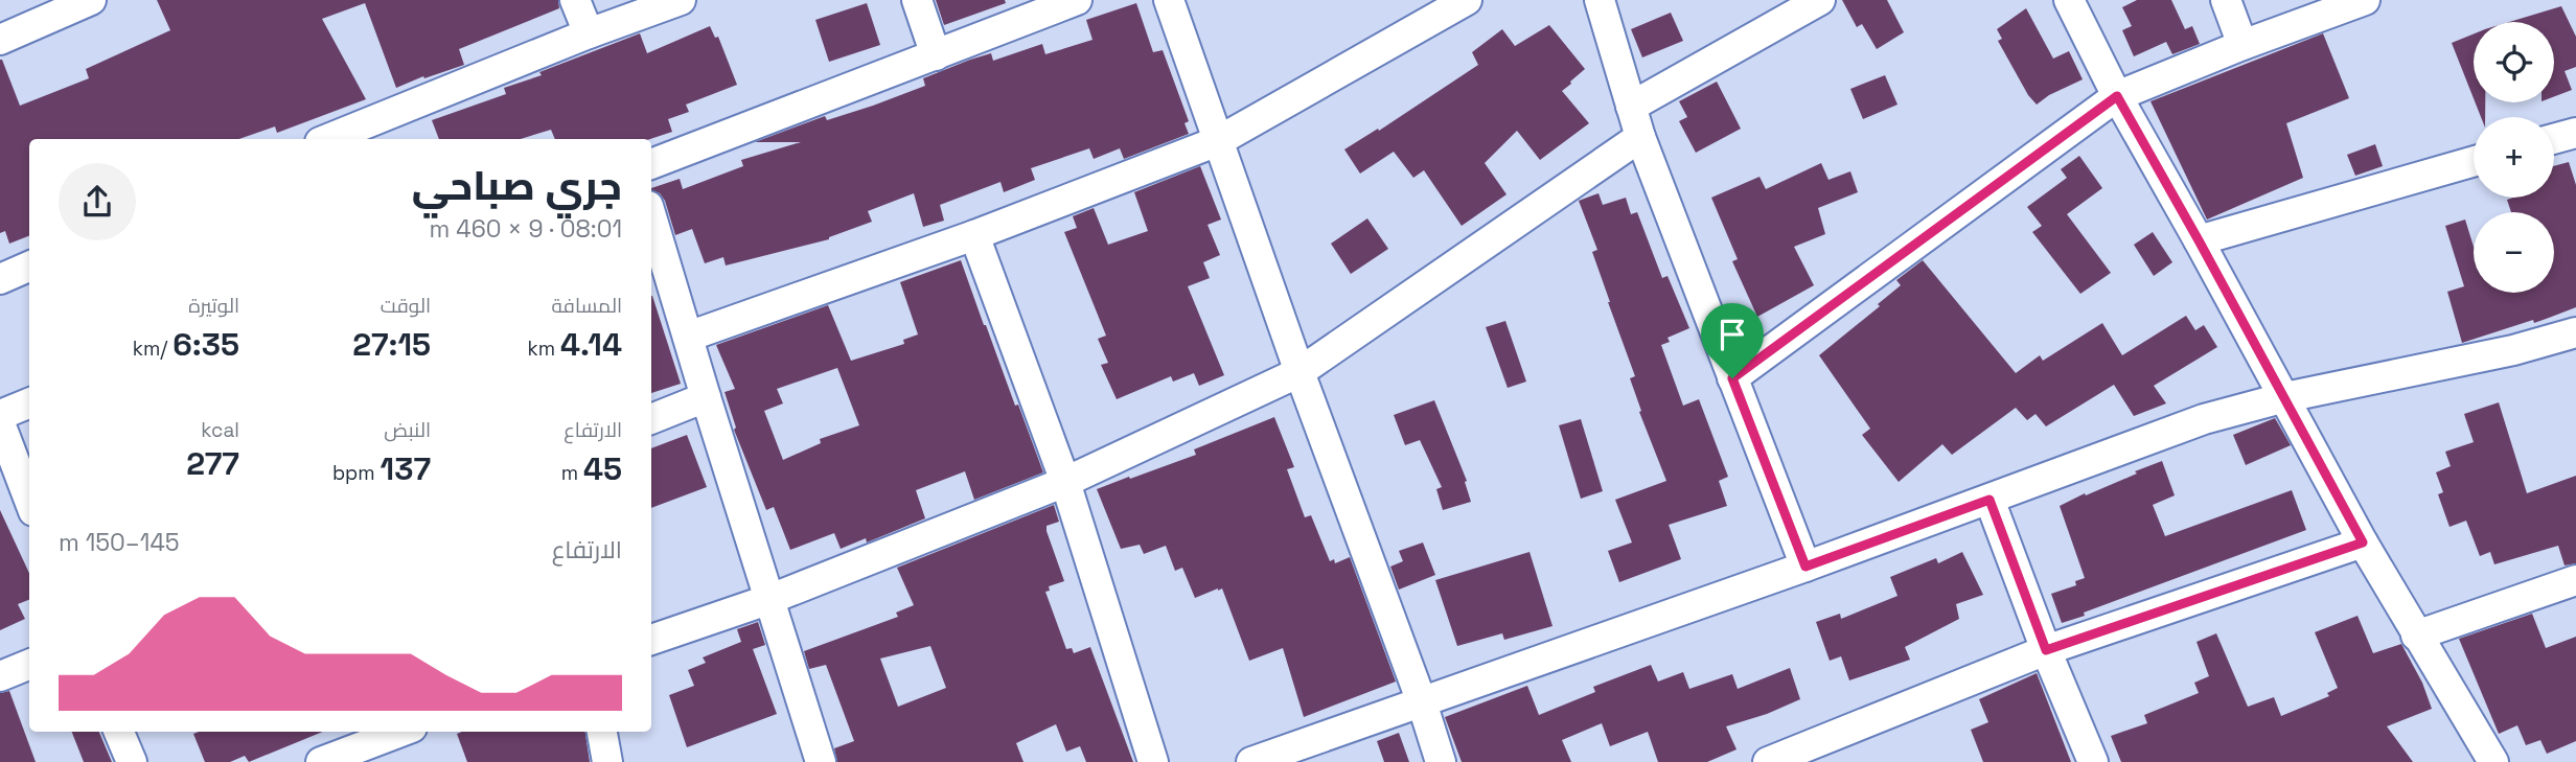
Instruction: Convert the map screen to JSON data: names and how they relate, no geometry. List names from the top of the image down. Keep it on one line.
{"page":{"map_buttons":["+","−"],"heading":["جري صباحي","08:01 · 9 × 460 m"],"stats":[["المسافة","4.14 km"],["الوقت","27:15"],["الوتيرة","6:35 /km"],["الارتفاع","45 m"],["النبض","137 bpm"],["kcal","277"]],"chart":["الارتفاع","145–150 m"]}}
